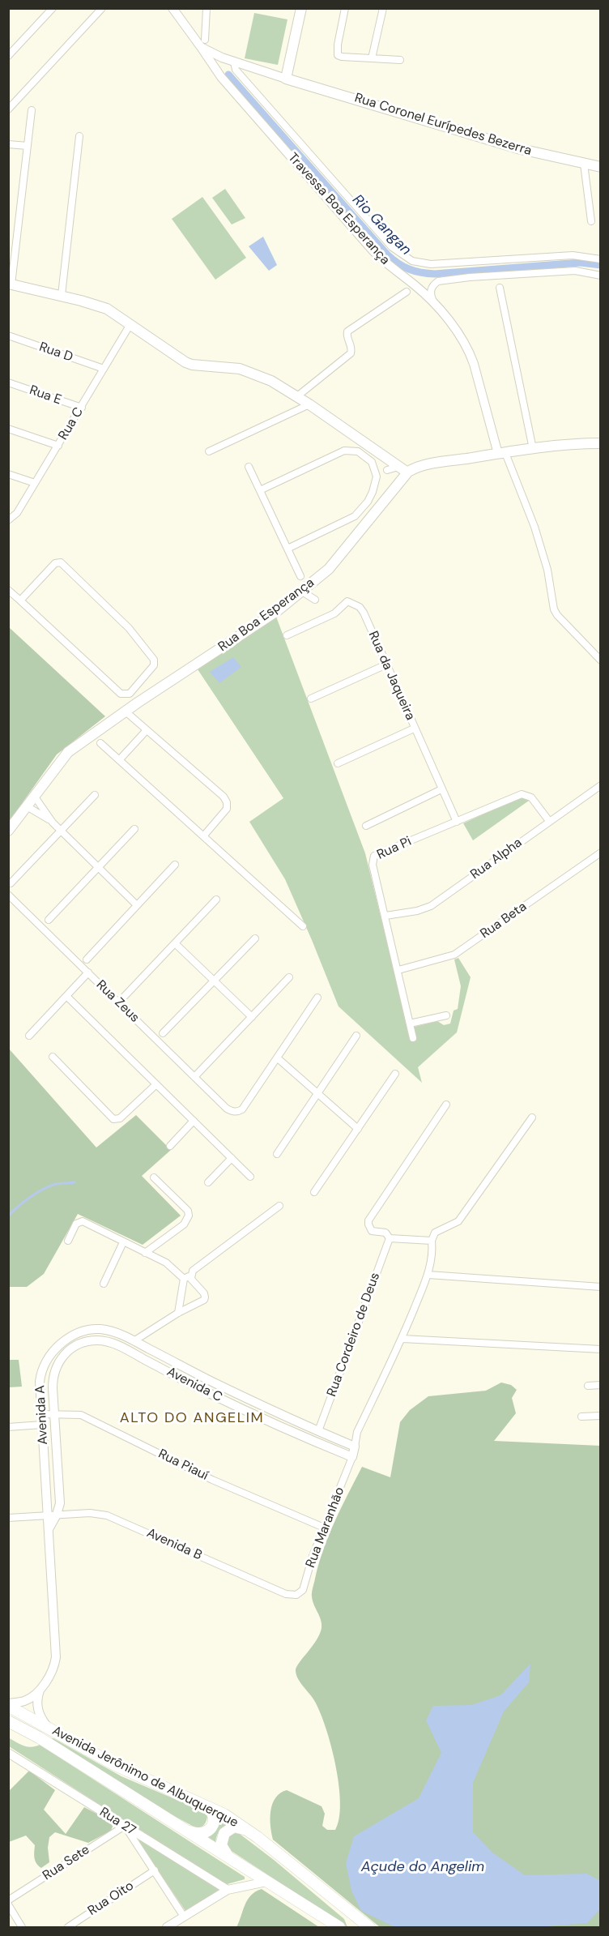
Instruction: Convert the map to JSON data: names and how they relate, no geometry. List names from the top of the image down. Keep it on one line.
{"streets":{"main road":["Rua Coronel Eurípedes Bezerra","Rua Boa Esperança","Avenida Jerônimo de Albuquerque"],"street":["Travessa Boa Esperança","Rua D","Rua E","Rua C","Rua da Jaqueira","Rua Pi","Rua Alpha","Rua Beta","Rua Zeus","Rua Cordeiro de Deus","Avenida C","Avenida A","Rua Piauí","Rua Maranhão","Avenida B","Rua 27","Rua Sete","Rua Oito"]},"crossings":[["Rua Coronel Eurípedes Bezerra","Travessa Boa Esperança"],["Rua D","Rua C"],["Rua E","Rua C"],["Rua da Jaqueira","Rua Pi"],["Rua Pi","Rua Alpha"],["Rua Pi","Rua Beta"],["Rua Cordeiro de Deus","Avenida C"],["Avenida C","Avenida A"],["Avenida C","Rua Maranhão"],["Avenida A","Rua Piauí"],["Avenida A","Avenida B"],["Rua Piauí","Rua Maranhão"],["Rua Maranhão","Avenida B"],["Rua 27","Rua Sete"]],"districts":["ALTO DO ANGELIM"],"water":["Rio Gangan","Açude do Angelim"]}
